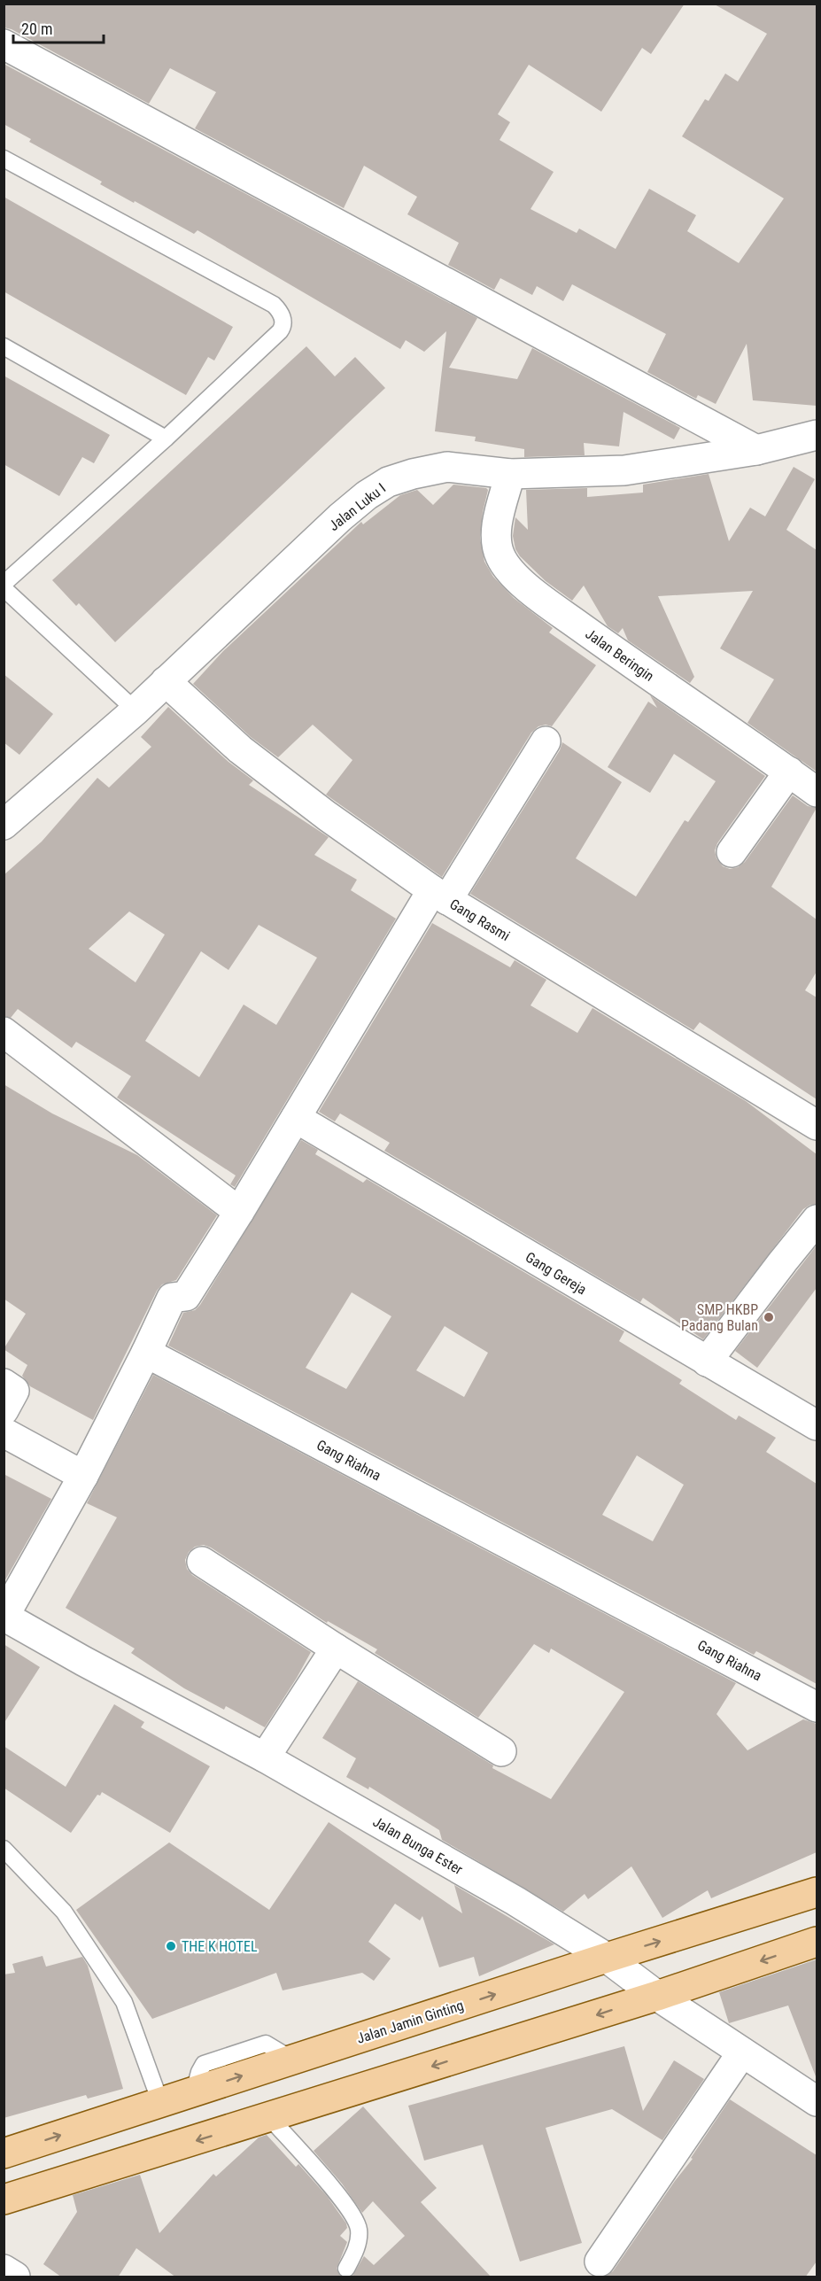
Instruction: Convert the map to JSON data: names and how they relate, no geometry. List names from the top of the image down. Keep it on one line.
{"streets":{"main road":["Jalan Jamin Ginting"],"street":["Jalan Luku I","Jalan Beringin","Gang Rasmi","Gang Gereja","Gang Riahna","Jalan Bunga Ester"]},"crossings":[["Jalan Luku I","Jalan Beringin"],["Jalan Luku I","Gang Rasmi"],["Jalan Bunga Ester","Jalan Jamin Ginting"]],"places":["SMP HKBP Padang Bulan","THE K HOTEL"],"scale_bar":"20 m"}
